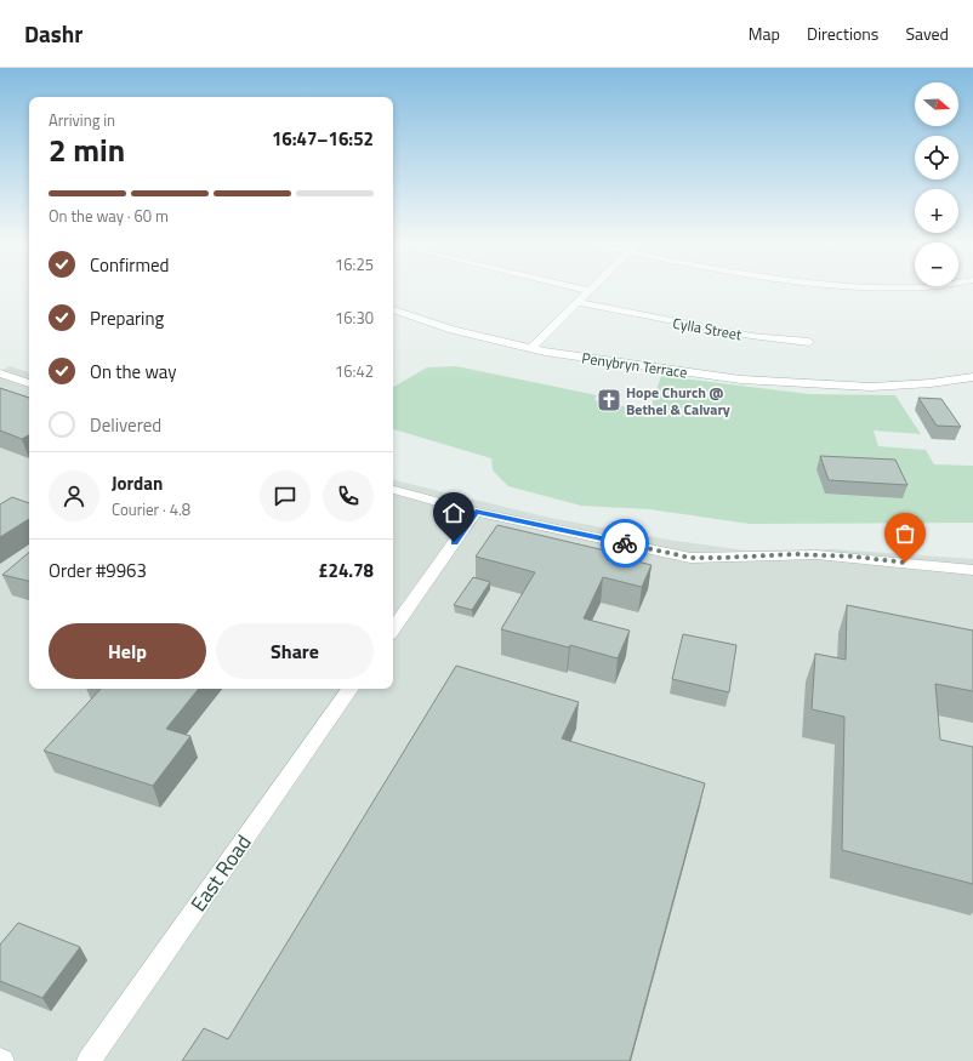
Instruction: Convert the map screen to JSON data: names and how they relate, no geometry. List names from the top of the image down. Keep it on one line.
{"streets":{"street":["Cylla Street","Penybryn Terrace","East Road"]},"places":{"church":["Hope Church @ Bethel & Calvary"]},"north":"right","page":{"header":"Dashr","nav":["Map","Directions","Saved"],"map_buttons":["+","−"],"heading":["2 min","Arriving in","16:47–16:52"],"panel":["Jordan","Courier · 4.8","Order #9963","£24.78"],"bar":"On the way · 60 m","list":[["Confirmed","16:25"],["Preparing","16:30"],["On the way","16:42"],"Delivered"],"buttons":["Help","Share"]}}
